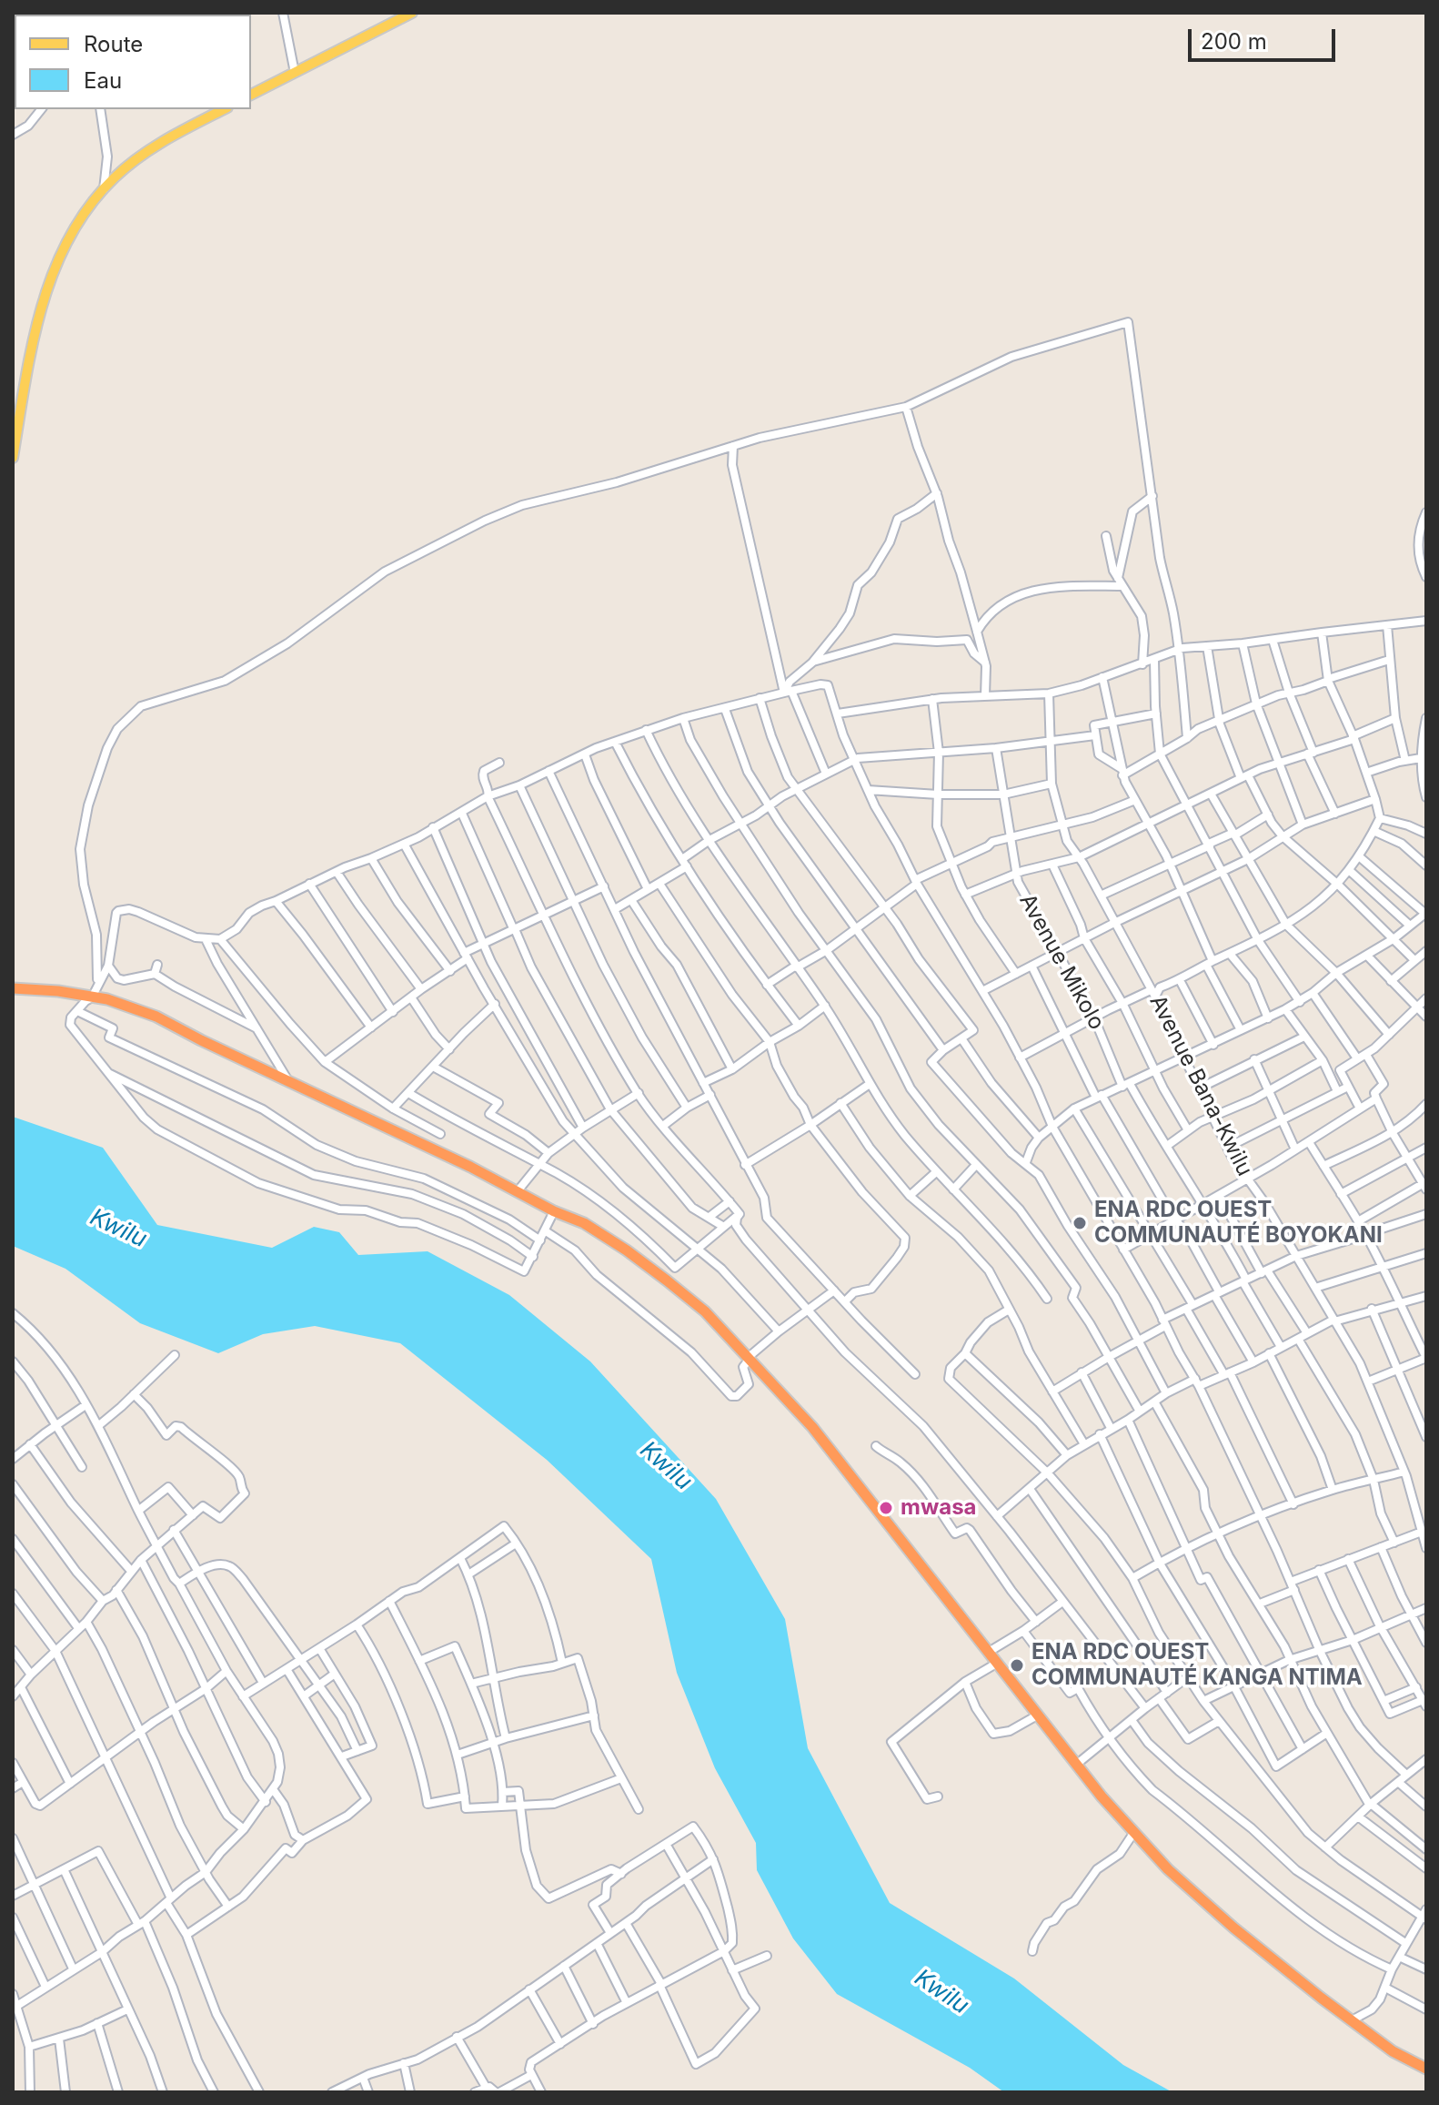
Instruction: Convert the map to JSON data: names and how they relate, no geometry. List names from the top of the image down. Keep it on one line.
{"streets":{"street":["Avenue Mikolo","Avenue Bana-Kwilu"]},"water":["Kwilu"],"places":["ENA RDC OUEST COMMUNAUTÉ BOYOKANI","mwasa","ENA RDC OUEST COMMUNAUTÉ KANGA NTIMA"],"legend":["Route","Eau"],"scale_bar":"200 m"}
